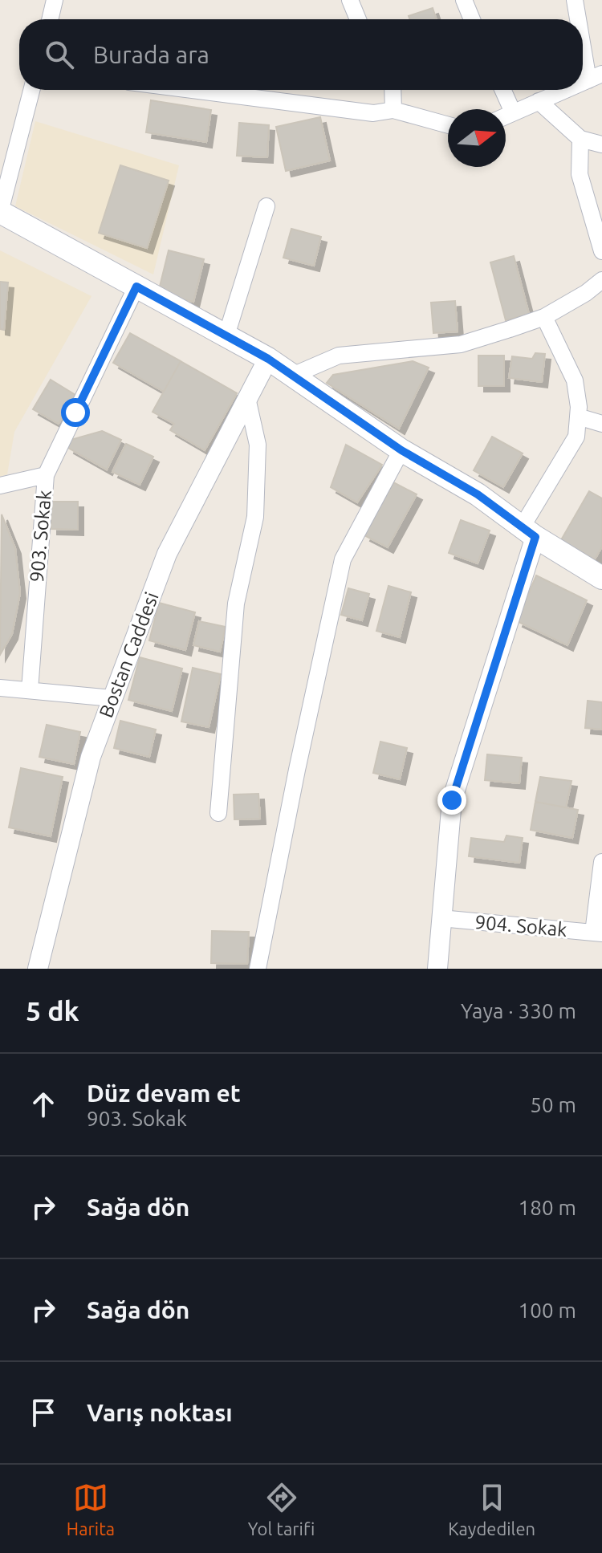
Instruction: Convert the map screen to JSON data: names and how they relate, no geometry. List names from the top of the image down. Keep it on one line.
{"streets":{"street":["903. Sokak","Bostan Caddesi","904. Sokak"]},"north":"right","page":{"search":"Burada ara","heading":["5 dk","Yaya · 330 m"],"list":[["Düz devam et","903. Sokak","50 m"],["Sağa dön","180 m"],["Sağa dön","100 m"],"Varış noktası"],"nav":["Harita","Yol tarifi","Kaydedilen"]}}
